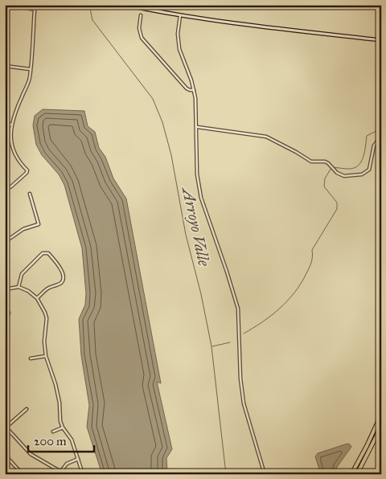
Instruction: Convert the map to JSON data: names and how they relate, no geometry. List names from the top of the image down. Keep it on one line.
{"water":["Arroyo Valle"],"scale_bar":"200 m"}
